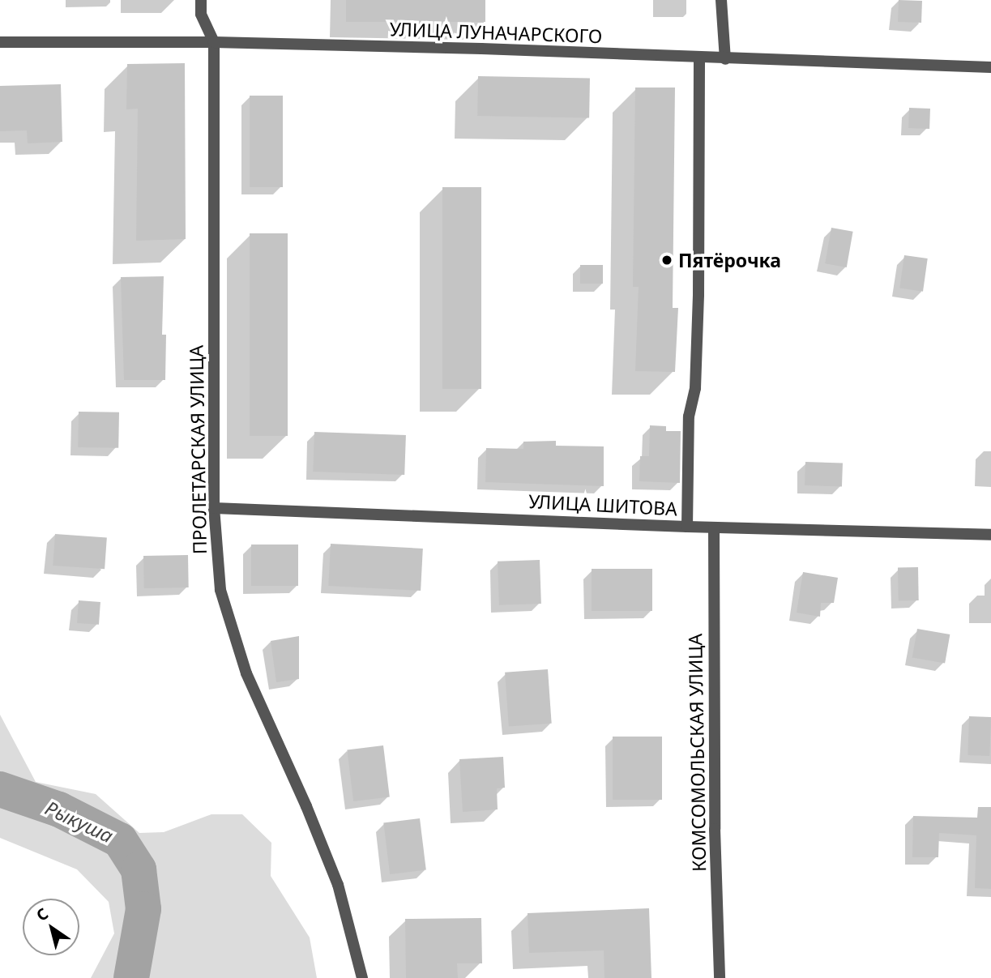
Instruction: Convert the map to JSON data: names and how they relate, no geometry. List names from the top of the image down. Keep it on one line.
{"streets":{"street":["УЛИЦА ЛУНАЧАРСКОГО","ПРОЛЕТАРСКАЯ УЛИЦА","УЛИЦА ШИТОВА","КОМСОМОЛЬСКАЯ УЛИЦА"]},"crossings":[["УЛИЦА ЛУНАЧАРСКОГО","ПРОЛЕТАРСКАЯ УЛИЦА"],["ПРОЛЕТАРСКАЯ УЛИЦА","УЛИЦА ШИТОВА"],["УЛИЦА ШИТОВА","КОМСОМОЛЬСКАЯ УЛИЦА"]],"water":["Рыкуша"],"places":["Пятёрочка"],"north":"top left"}
